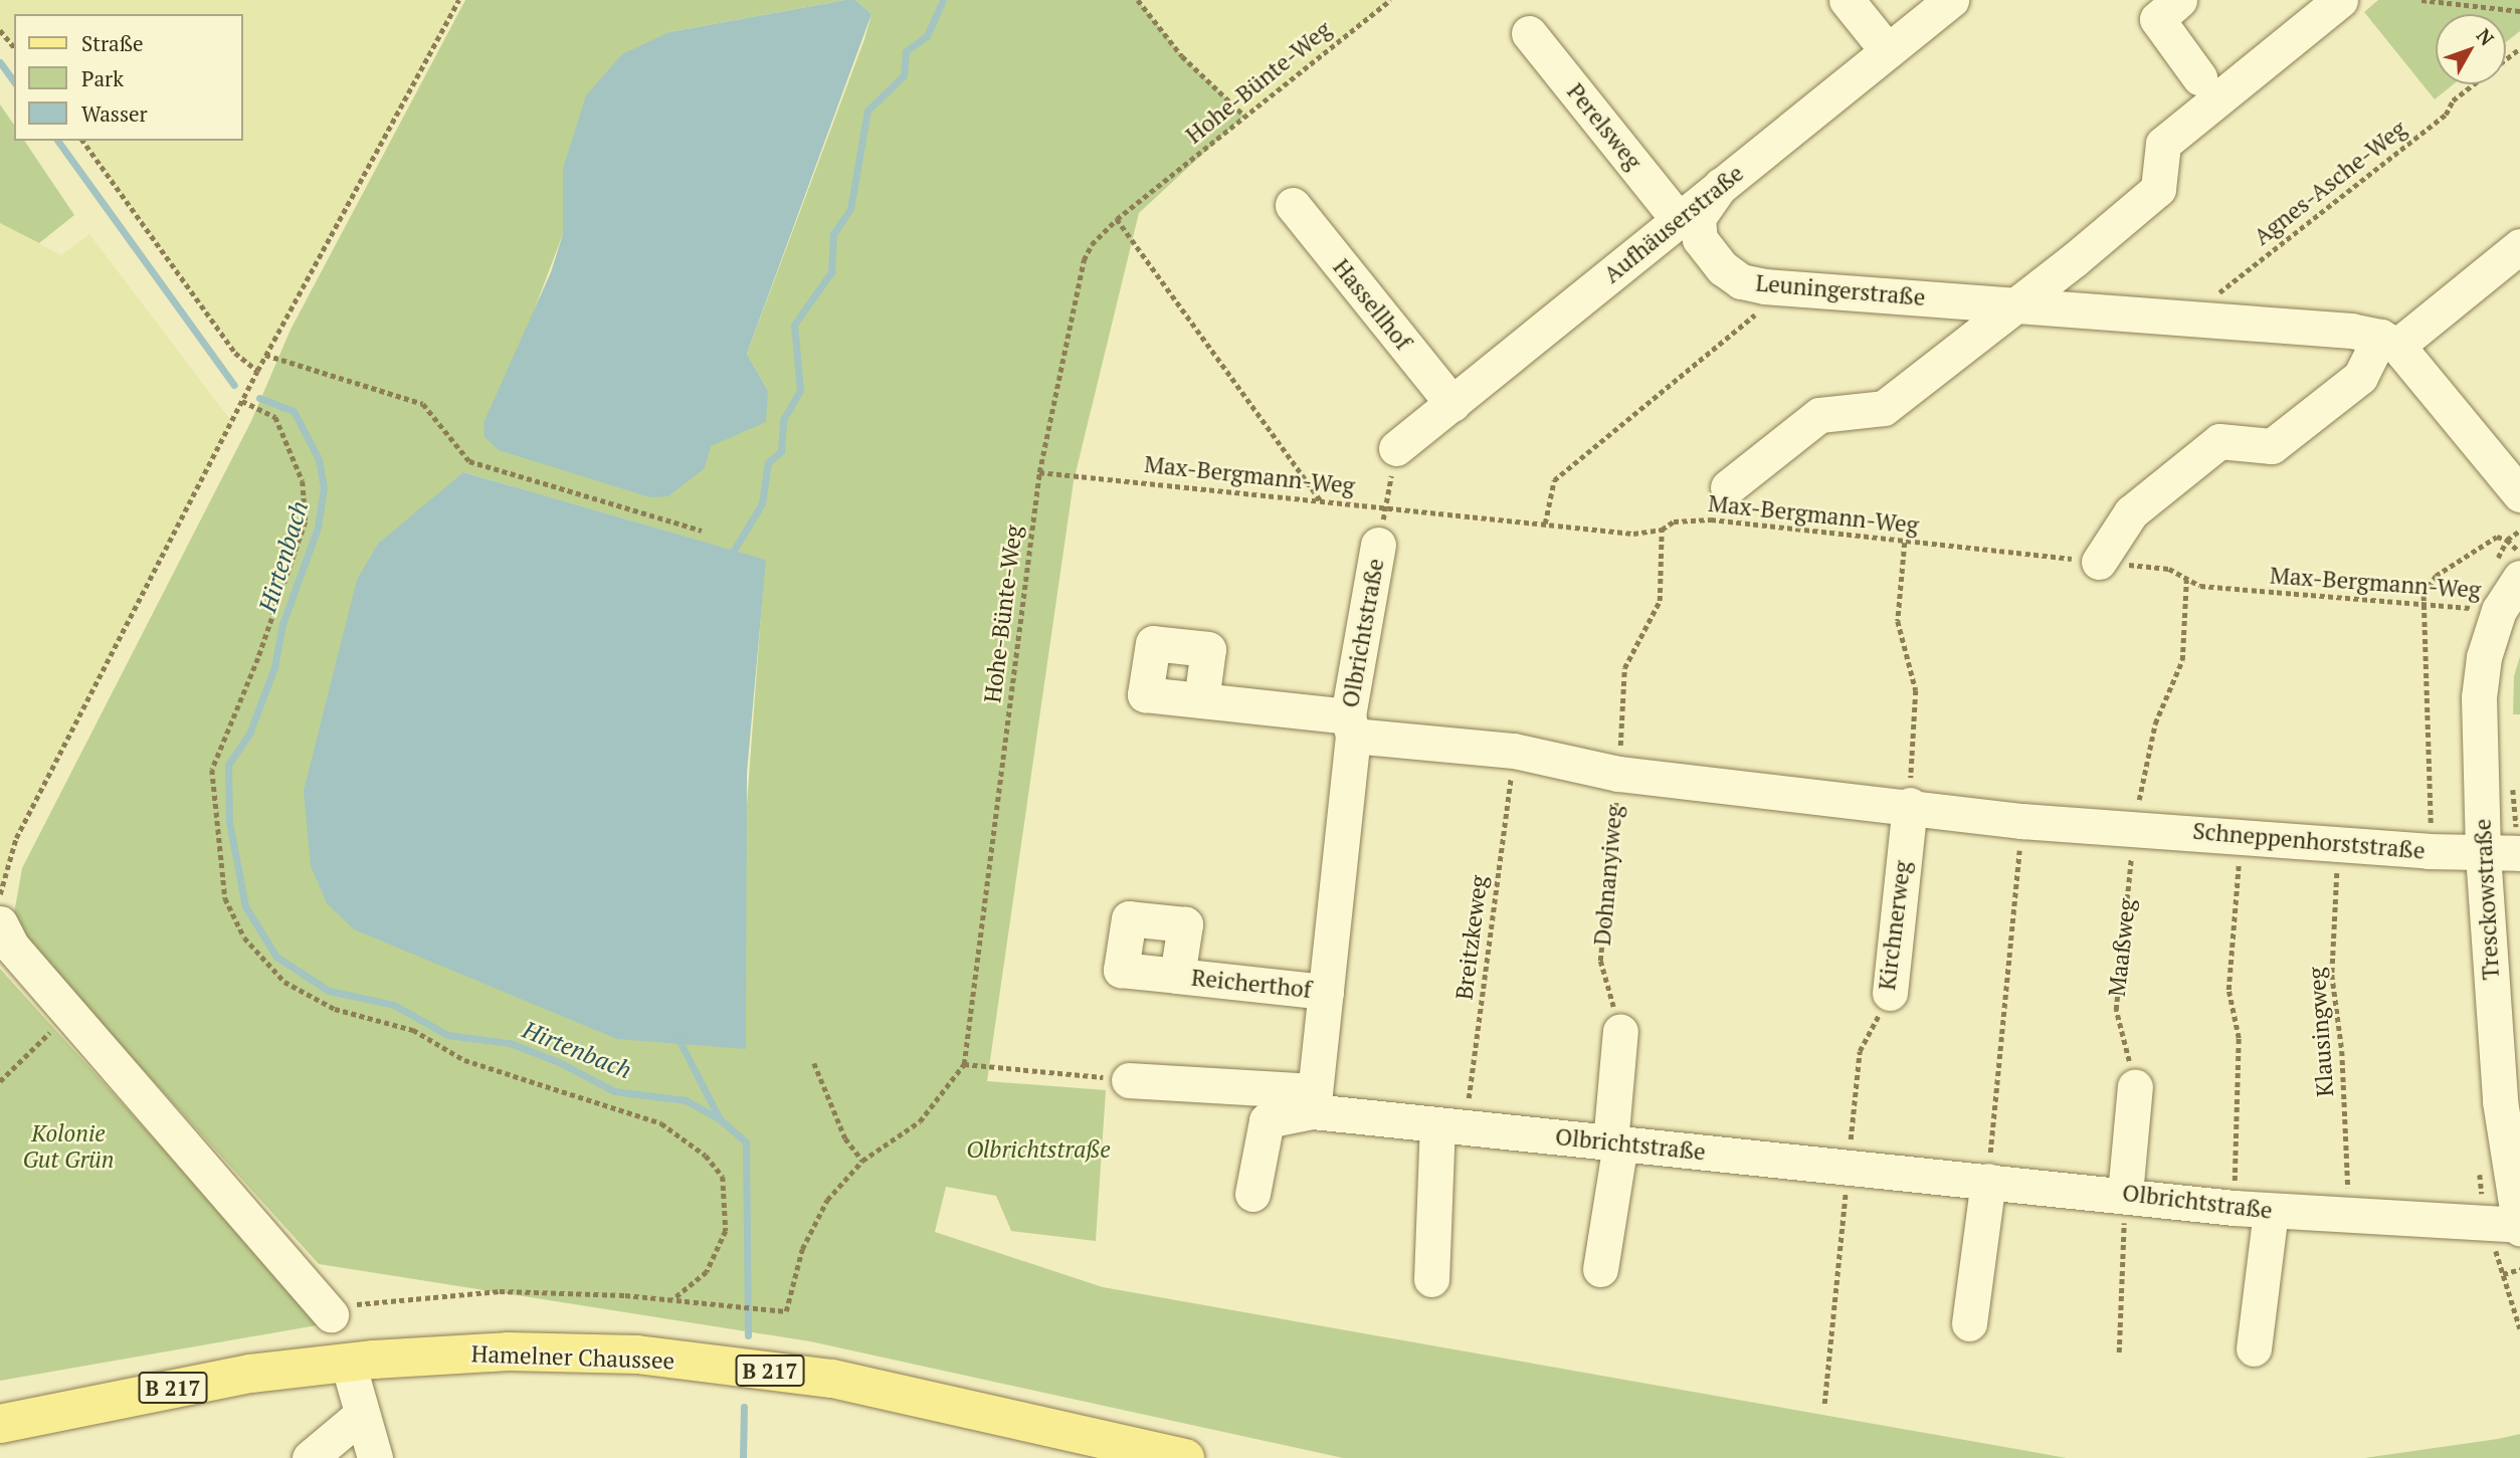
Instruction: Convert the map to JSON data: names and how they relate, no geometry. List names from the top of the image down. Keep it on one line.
{"streets":{"main road":["Hamelner Chaussee","B 217"],"street":["Perelsweg","Aufhäuserstraße","Leuningerstraße","Hassellhof","Olbrichtstraße","Schneppenhorststraße","Tresckowstraße","Kirchnerweg","Reicherthof"],"path":["Hohe-Bünte-Weg","Agnes-Asche-Weg","Max-Bergmann-Weg","Dohnanyiweg","Breitzkeweg","Maaßweg","Klausingweg"]},"crossings":[["Hohe-Bünte-Weg","Max-Bergmann-Weg"],["Perelsweg","Aufhäuserstraße"],["Agnes-Asche-Weg","Leuningerstraße"],["Aufhäuserstraße","Leuningerstraße"],["Aufhäuserstraße","Hassellhof"],["Max-Bergmann-Weg","Tresckowstraße"],["Olbrichtstraße","Schneppenhorststraße"],["Olbrichtstraße","Tresckowstraße"],["Olbrichtstraße","Kirchnerweg"],["Olbrichtstraße","Breitzkeweg"],["Olbrichtstraße","Reicherthof"],["Olbrichtstraße","Klausingweg"],["Schneppenhorststraße","Dohnanyiweg"],["Schneppenhorststraße","Tresckowstraße"],["Schneppenhorststraße","Kirchnerweg"],["Schneppenhorststraße","Breitzkeweg"],["Schneppenhorststraße","Maaßweg"],["Schneppenhorststraße","Klausingweg"]],"water":["Hirtenbach"],"parks":["Kolonie Gut Grün","Olbrichtstraße"],"legend":["Straße","Park","Wasser"],"north":"top right"}
